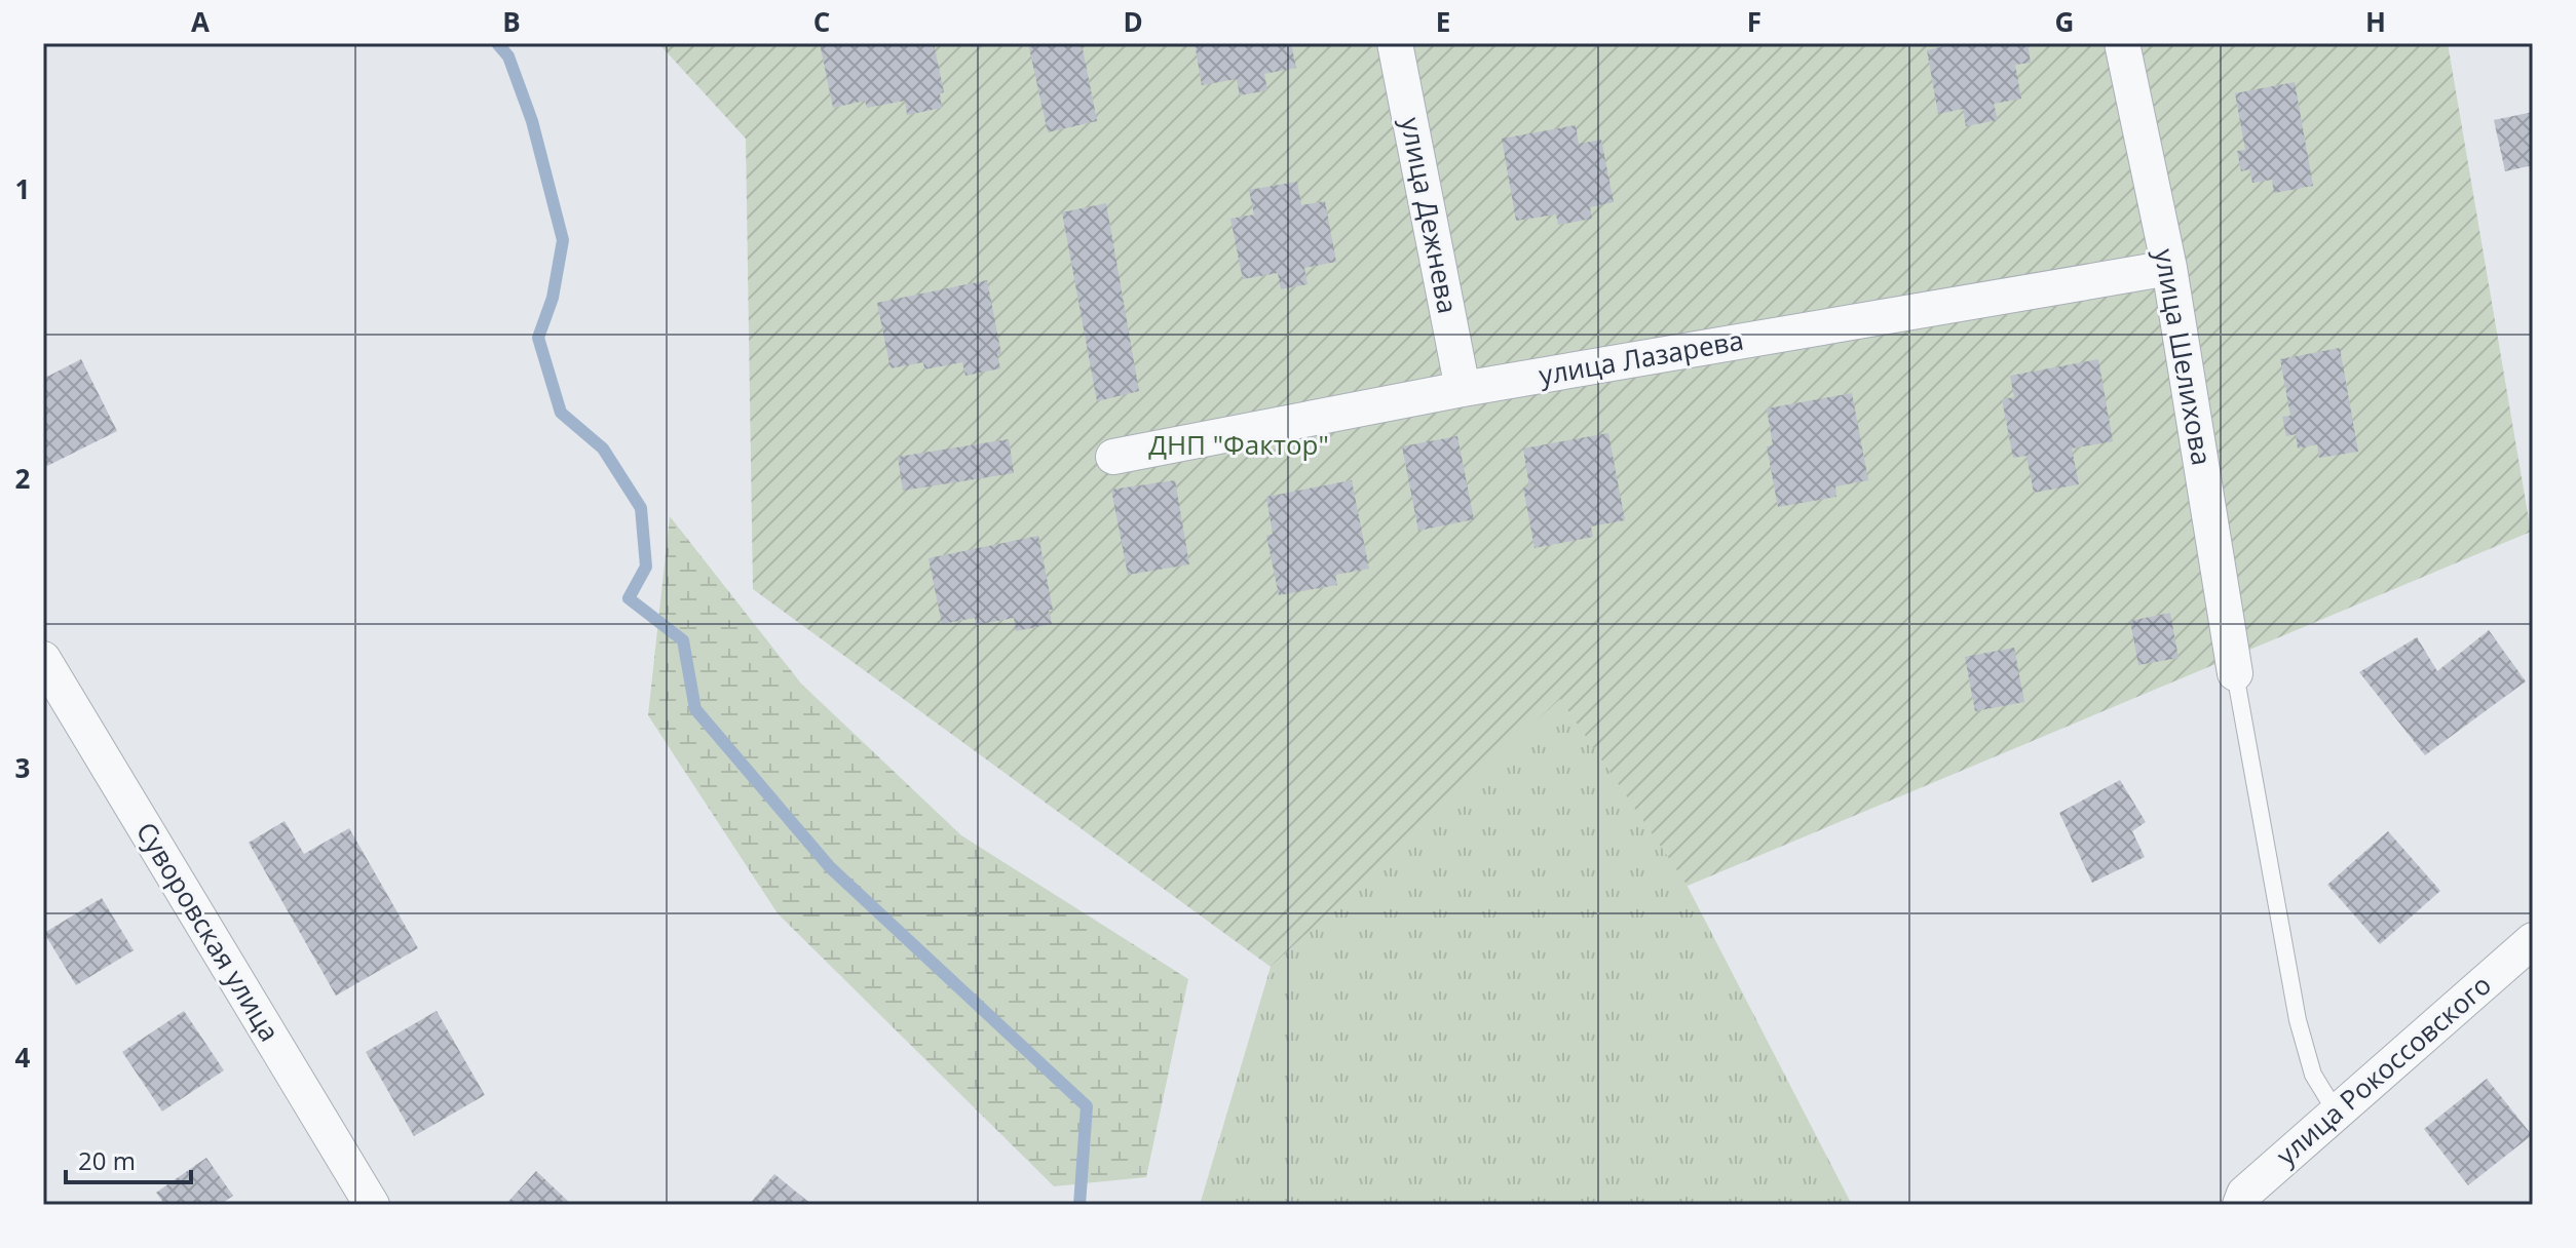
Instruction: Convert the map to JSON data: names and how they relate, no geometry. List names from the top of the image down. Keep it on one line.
{"streets":{"street":["улица Дежнева","улица Шелихова","улица Лазарева","Суворовская улица","улица Рокоссовского"]},"crossings":[["улица Дежнева","улица Лазарева"],["улица Шелихова","улица Лазарева"]],"parks":["ДНП \"Фактор\""],"scale_bar":"20 m","grid":{"columns":["A","B","C","D","E","F","G","H"],"rows":["1","2","3","4"]}}
